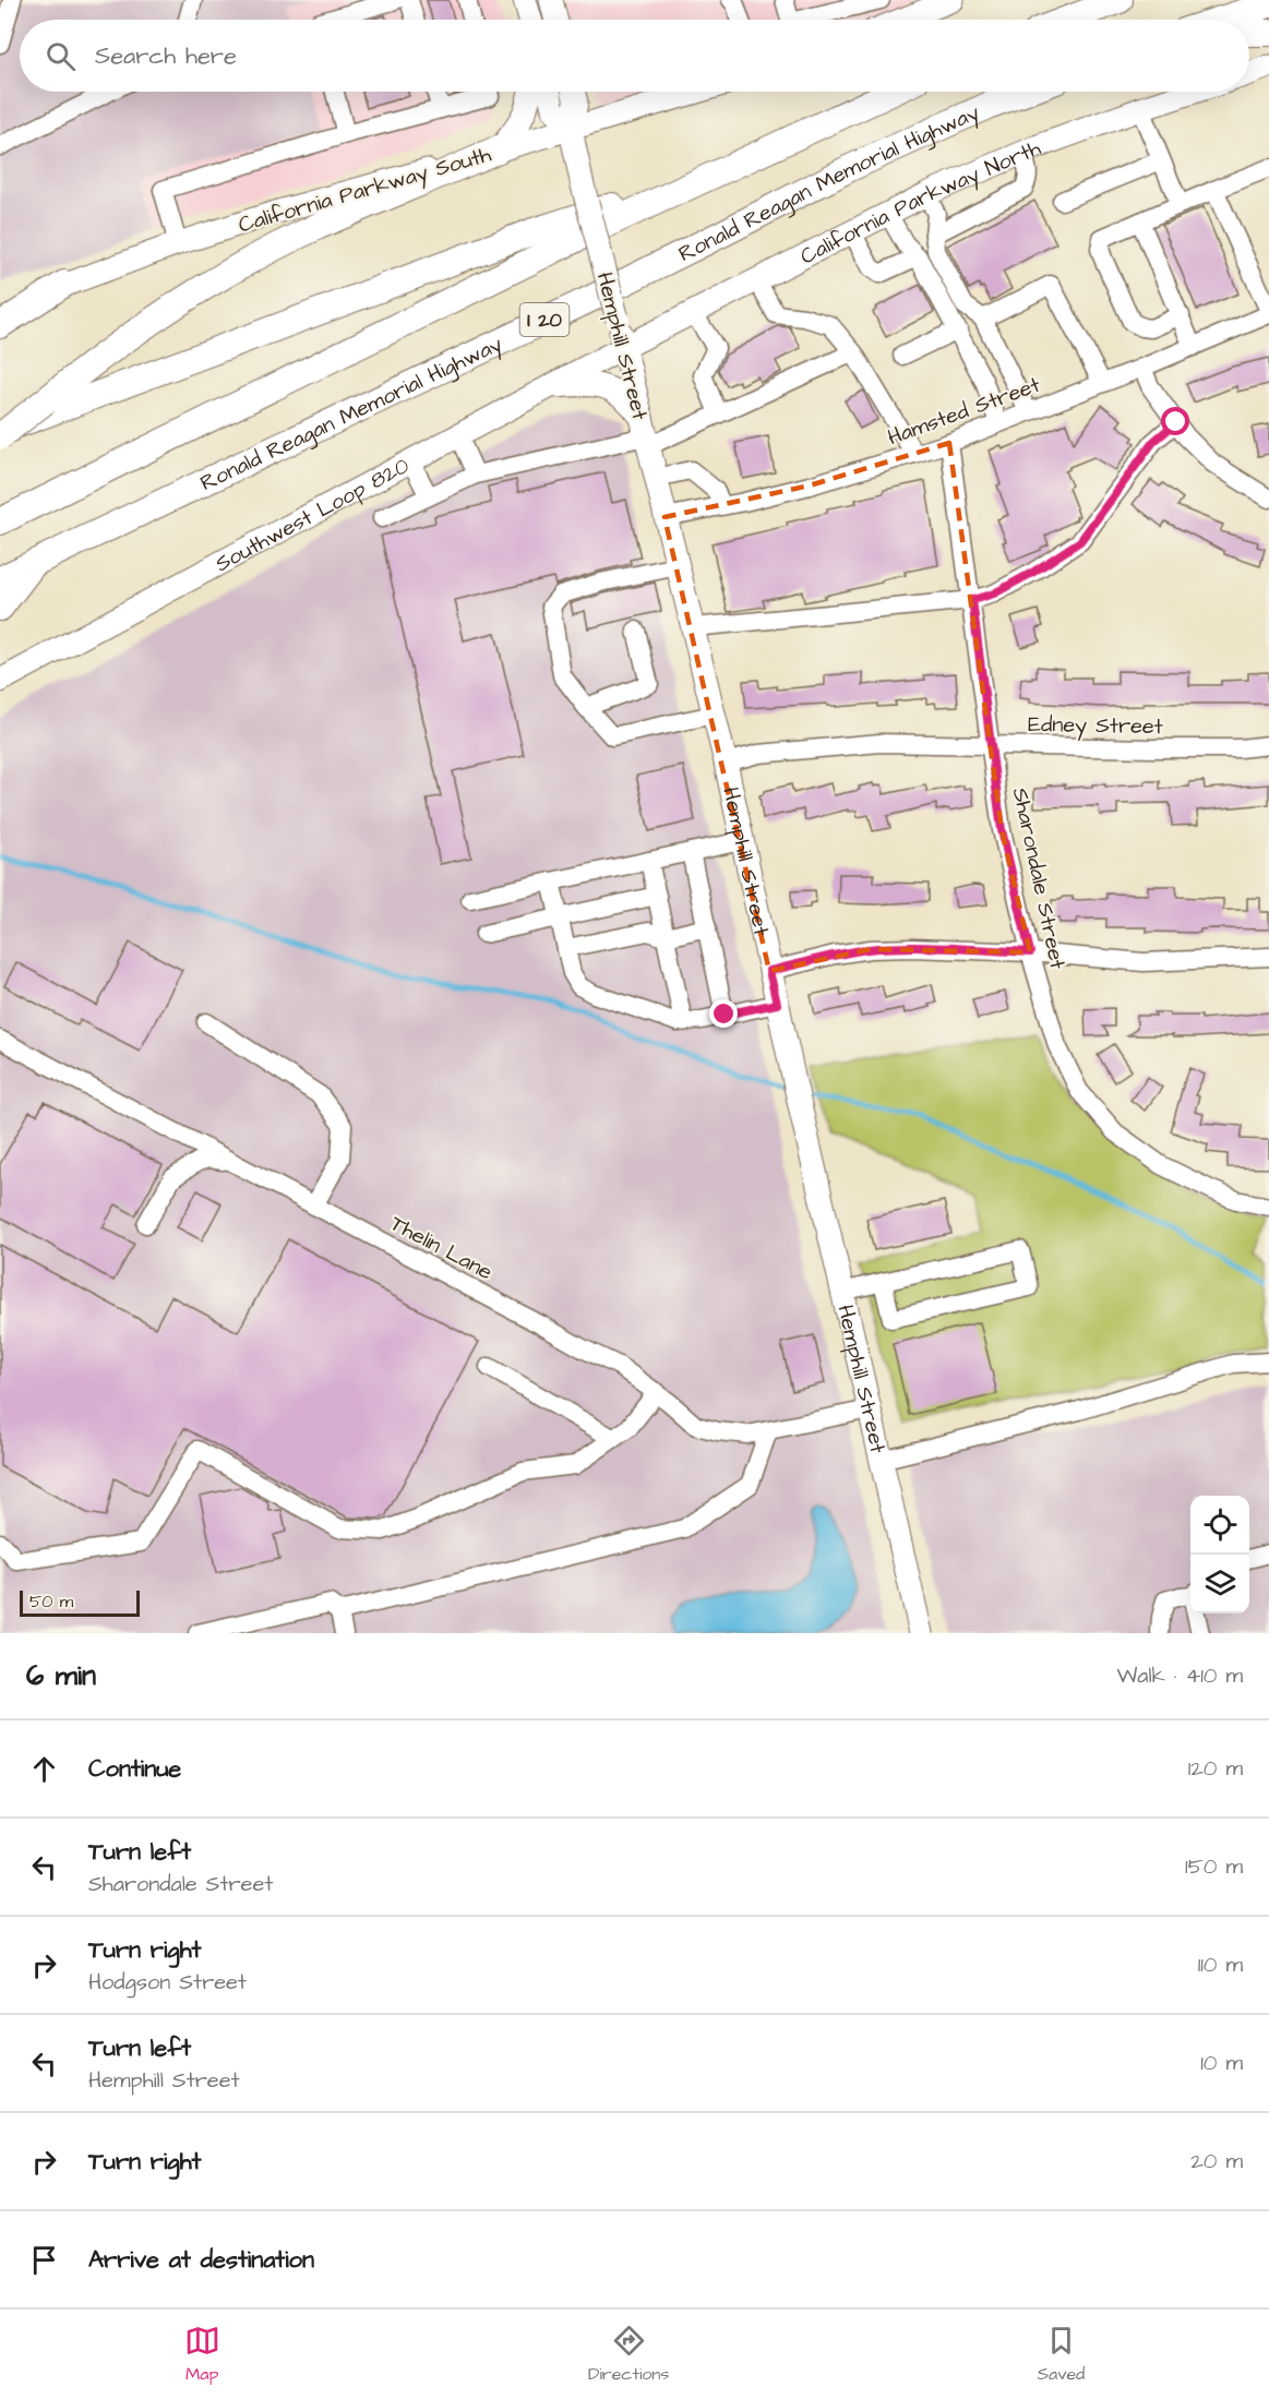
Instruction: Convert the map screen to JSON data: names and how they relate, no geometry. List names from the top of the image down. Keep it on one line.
{"streets":{"highway":["Ronald Reagan Memorial Highway","I 20"],"main road":["California Parkway South","California Parkway North","Hemphill Street","Southwest Loop 820"],"street":["Hamsted Street","Edney Street","Sharondale Street","Thelin Lane"]},"crossings":[["California Parkway South","Hemphill Street"],["California Parkway North","Hemphill Street"],["California Parkway North","Southwest Loop 820"],["Hemphill Street","Hamsted Street"],["Hemphill Street","Southwest Loop 820"],["Hemphill Street","Edney Street"],["Hemphill Street","Thelin Lane"],["Hamsted Street","Sharondale Street"],["Edney Street","Sharondale Street"]],"scale_bar":"50 m","page":{"search":"Search here","scale":"50 m","heading":["6 min","Walk · 410 m"],"list":[["Continue","120 m"],["Turn left","Sharondale Street","150 m"],["Turn right","Hodgson Street","110 m"],["Turn left","Hemphill Street","10 m"],["Turn right","20 m"],"Arrive at destination"],"nav":["Map","Directions","Saved"]}}
